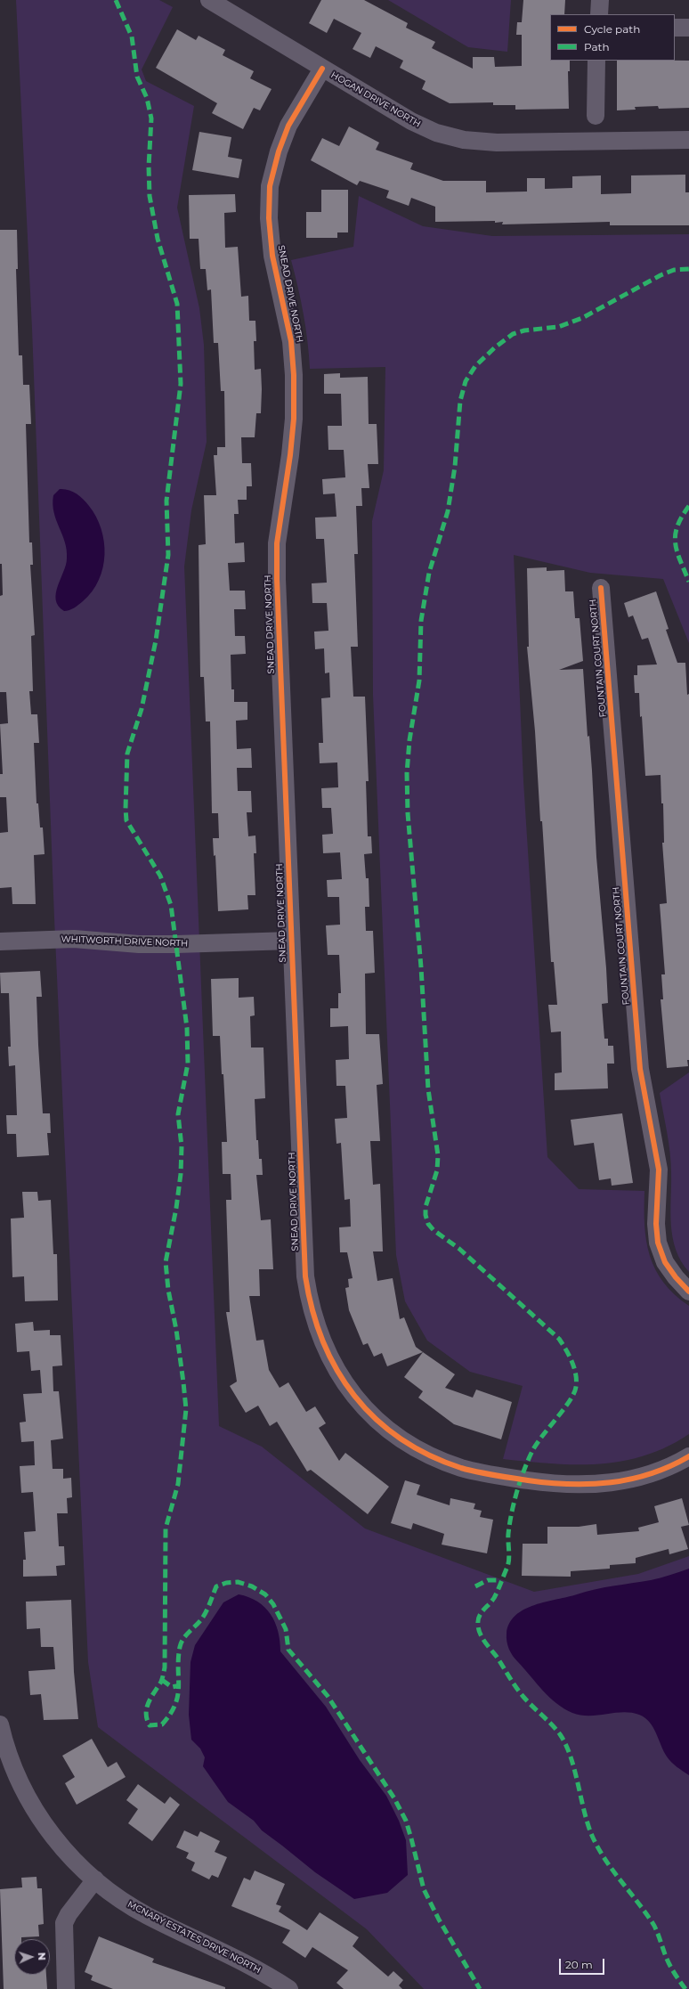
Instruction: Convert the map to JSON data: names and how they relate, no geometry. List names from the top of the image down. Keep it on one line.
{"streets":{"street":["HOGAN DRIVE NORTH","SNEAD DRIVE NORTH","FOUNTAIN COURT NORTH","WHITWORTH DRIVE NORTH","MCNARY ESTATES DRIVE NORTH"]},"crossings":[["HOGAN DRIVE NORTH","SNEAD DRIVE NORTH"],["SNEAD DRIVE NORTH","WHITWORTH DRIVE NORTH"]],"legend":["Cycle path","Path"],"scale_bar":"20 m","north":"right"}
